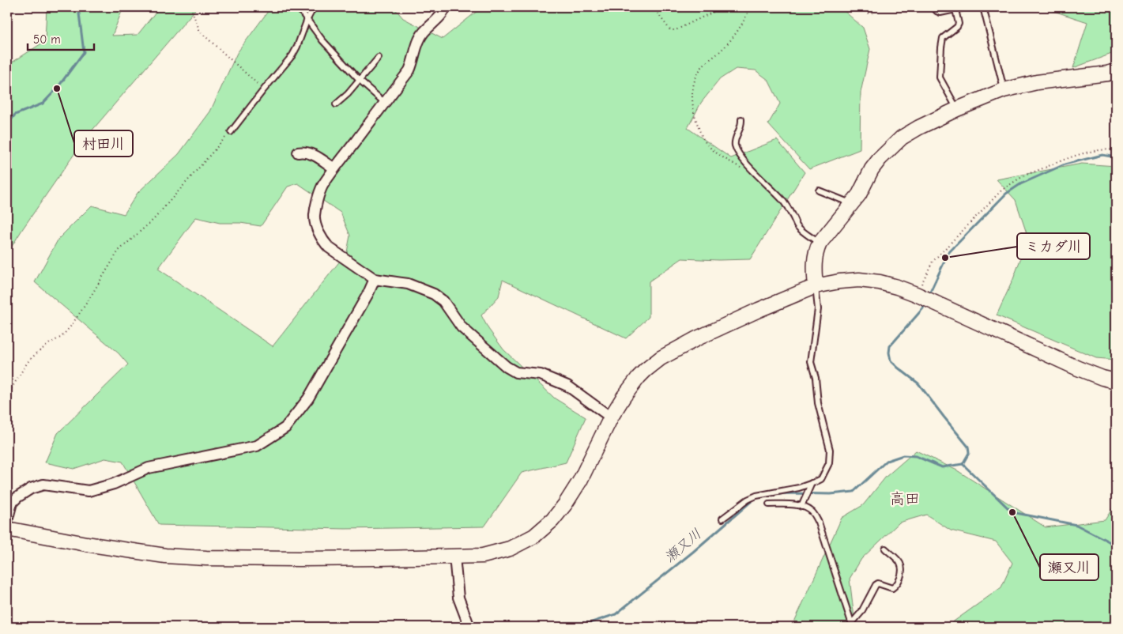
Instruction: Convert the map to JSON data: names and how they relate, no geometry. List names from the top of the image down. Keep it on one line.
{"districts":["高田"],"water":["瀬又川"],"places":["村田川","ミカダ川","瀬又川"],"scale_bar":"50 m"}
